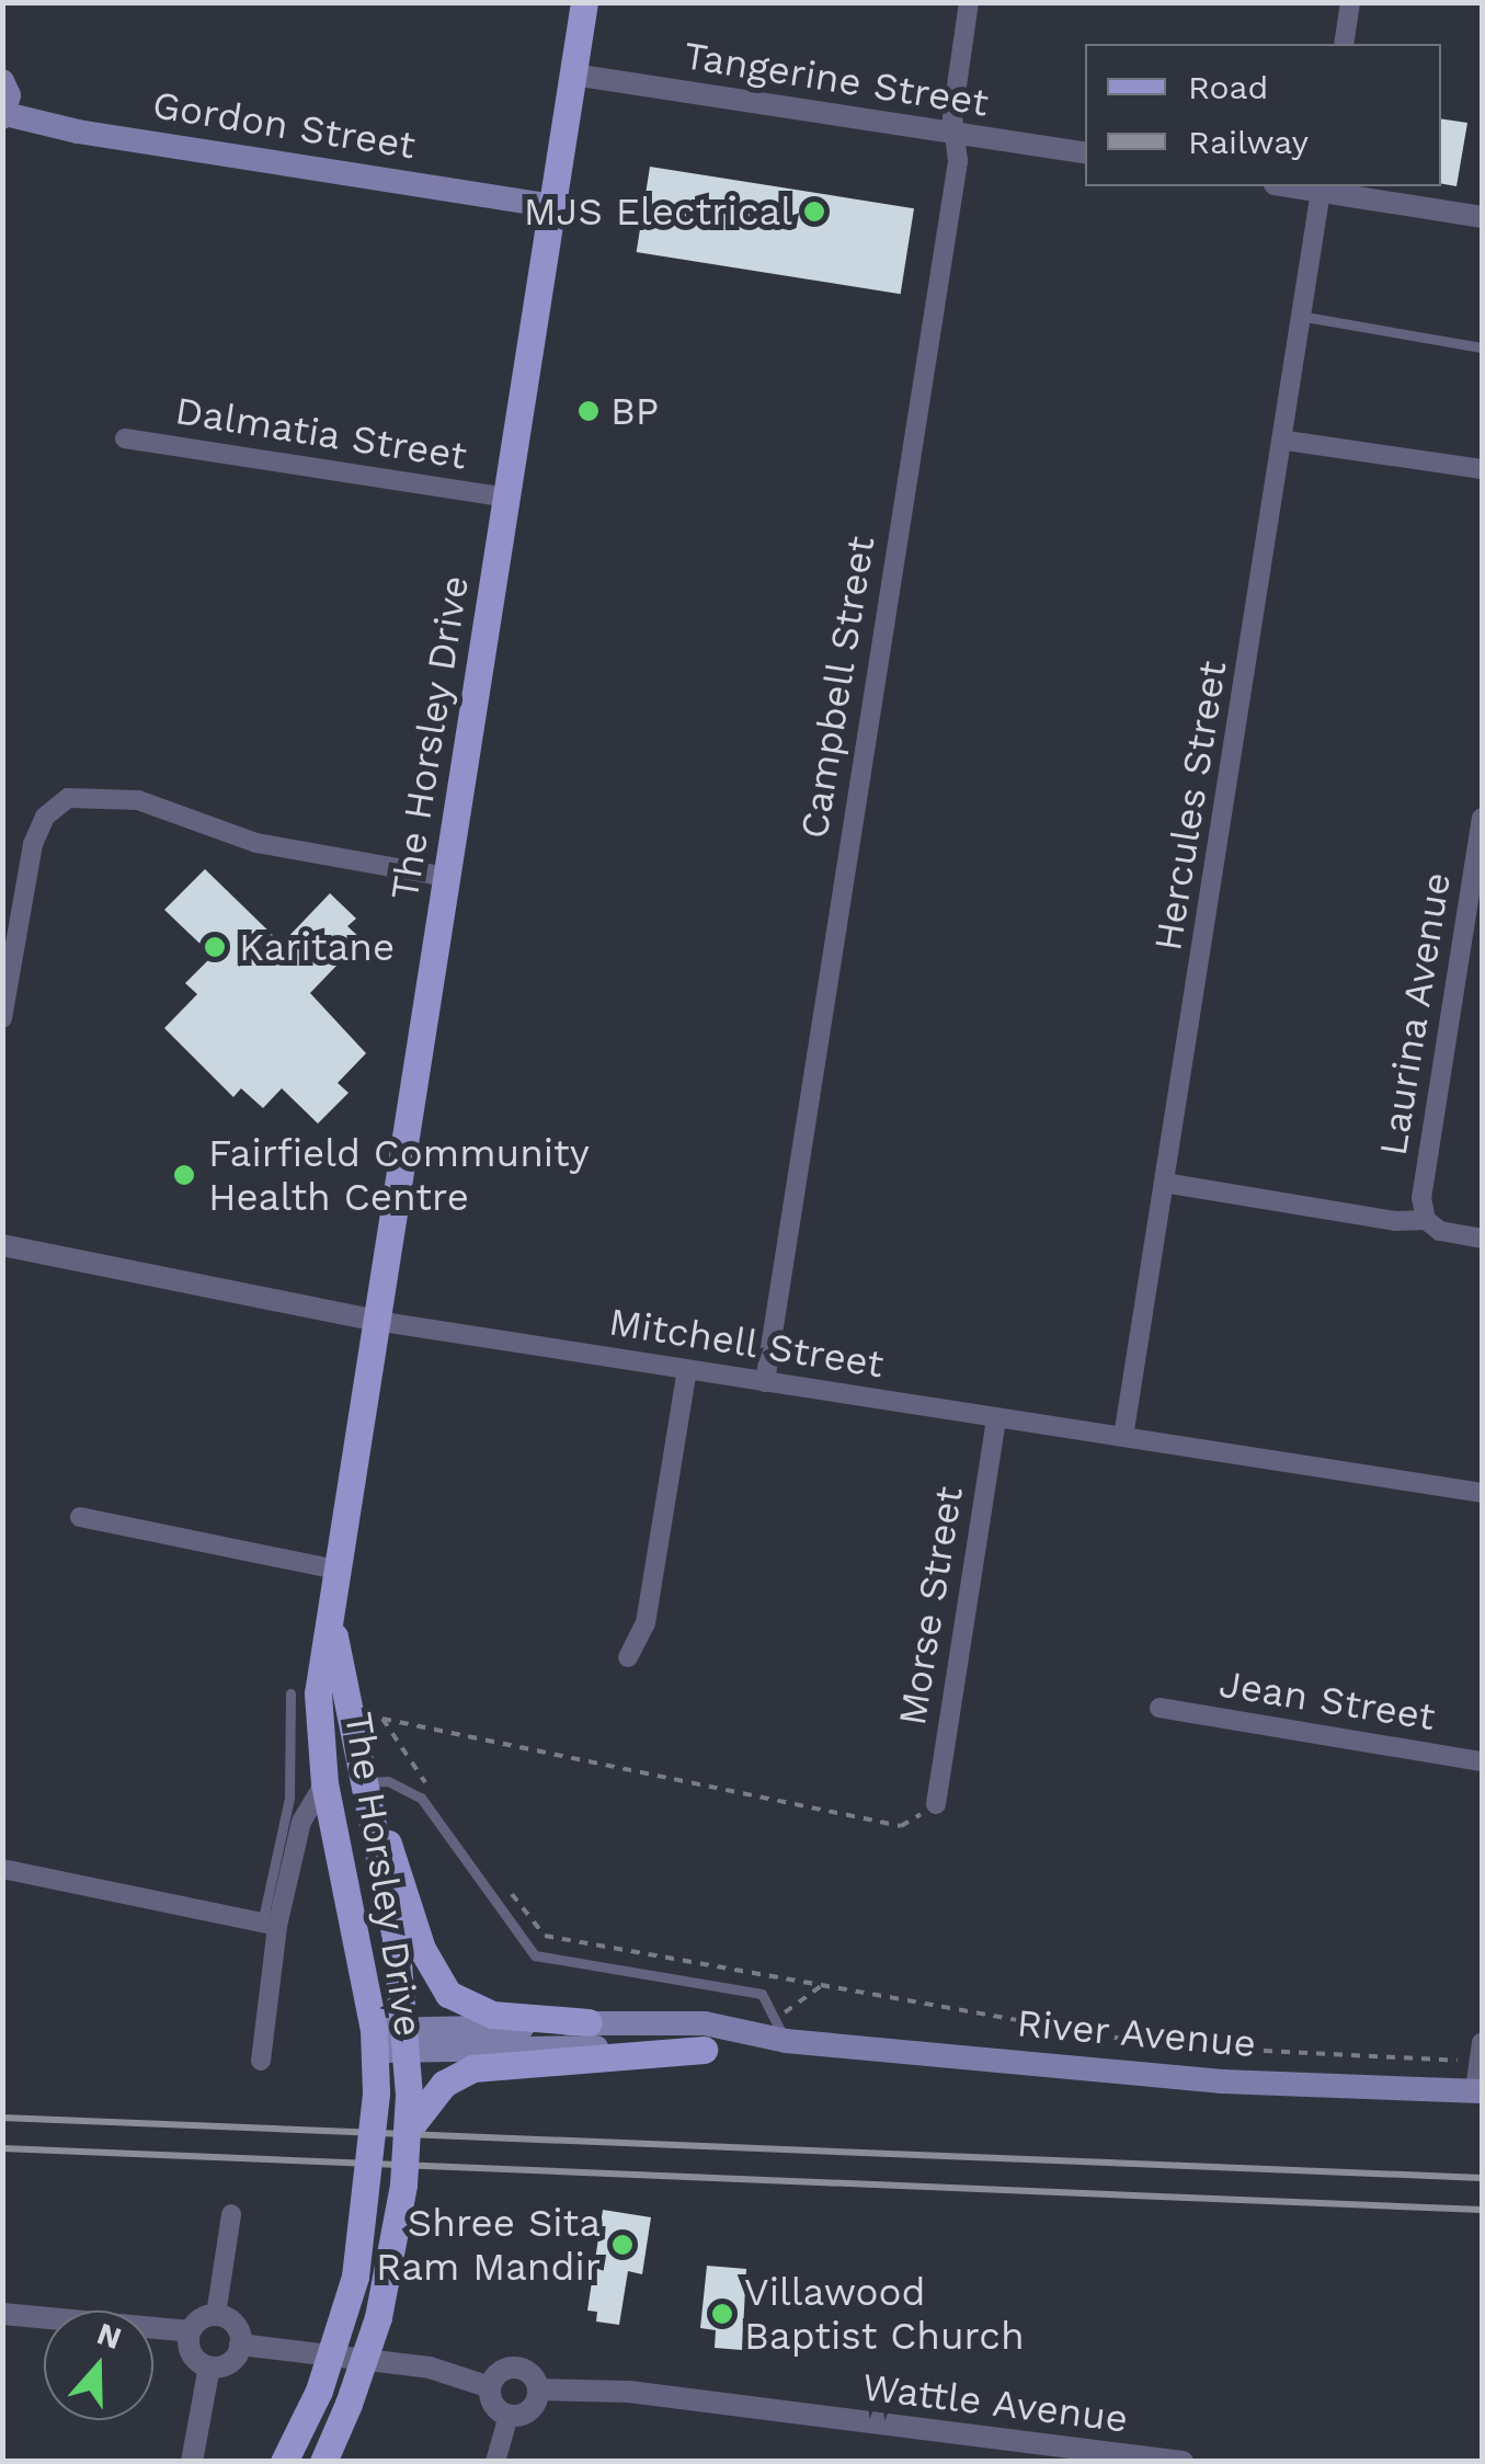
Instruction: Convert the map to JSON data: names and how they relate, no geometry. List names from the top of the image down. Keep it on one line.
{"streets":{"main road":["Gordon Street","The Horsley Drive","River Avenue"],"street":["Tangerine Street","Dalmatia Street","Campbell Street","Hercules Street","Laurina Avenue","Mitchell Street","Morse Street","Jean Street","Wattle Avenue"]},"crossings":[["Tangerine Street","Campbell Street"],["Tangerine Street","The Horsley Drive"],["Gordon Street","The Horsley Drive"],["Dalmatia Street","The Horsley Drive"],["Campbell Street","Mitchell Street"],["The Horsley Drive","Mitchell Street"],["The Horsley Drive","River Avenue"],["Hercules Street","Mitchell Street"],["Mitchell Street","Morse Street"]],"places":["MJS Electrical","BP","Karitane","Fairfield Community Health Centre","Shree Sita Ram Mandir","Villawood Baptist Church"],"legend":["Road","Railway"],"north":"top"}
